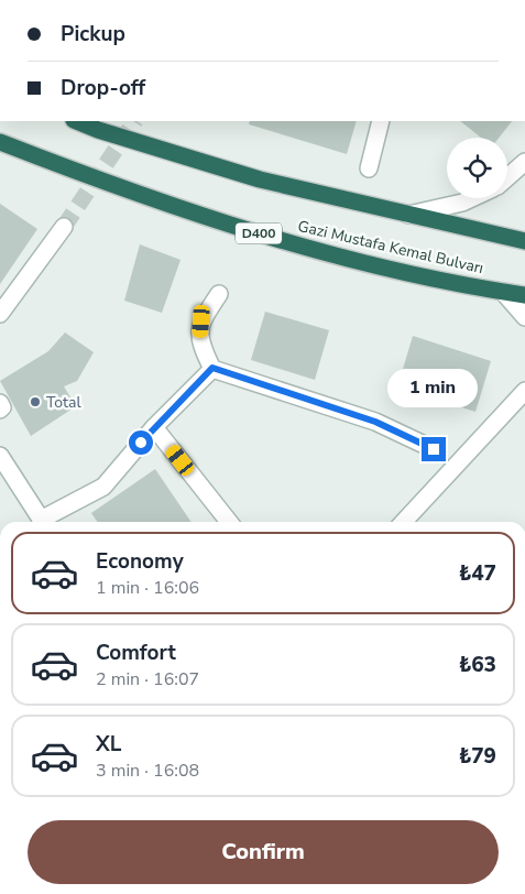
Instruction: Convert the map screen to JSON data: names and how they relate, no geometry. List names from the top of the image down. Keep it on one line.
{"streets":{"highway":["D400","Gazi Mustafa Kemal Bulvarı"]},"places":["Total"],"page":{"banner":["Pickup","Drop-off"],"bubble":"1 min","list":[{"name":"Economy","note":"1 min · 16:06","value":"₺47"},{"name":"Comfort","note":"2 min · 16:07","value":"₺63"},{"name":"XL","note":"3 min · 16:08","value":"₺79"}],"buttons":"Confirm"}}
